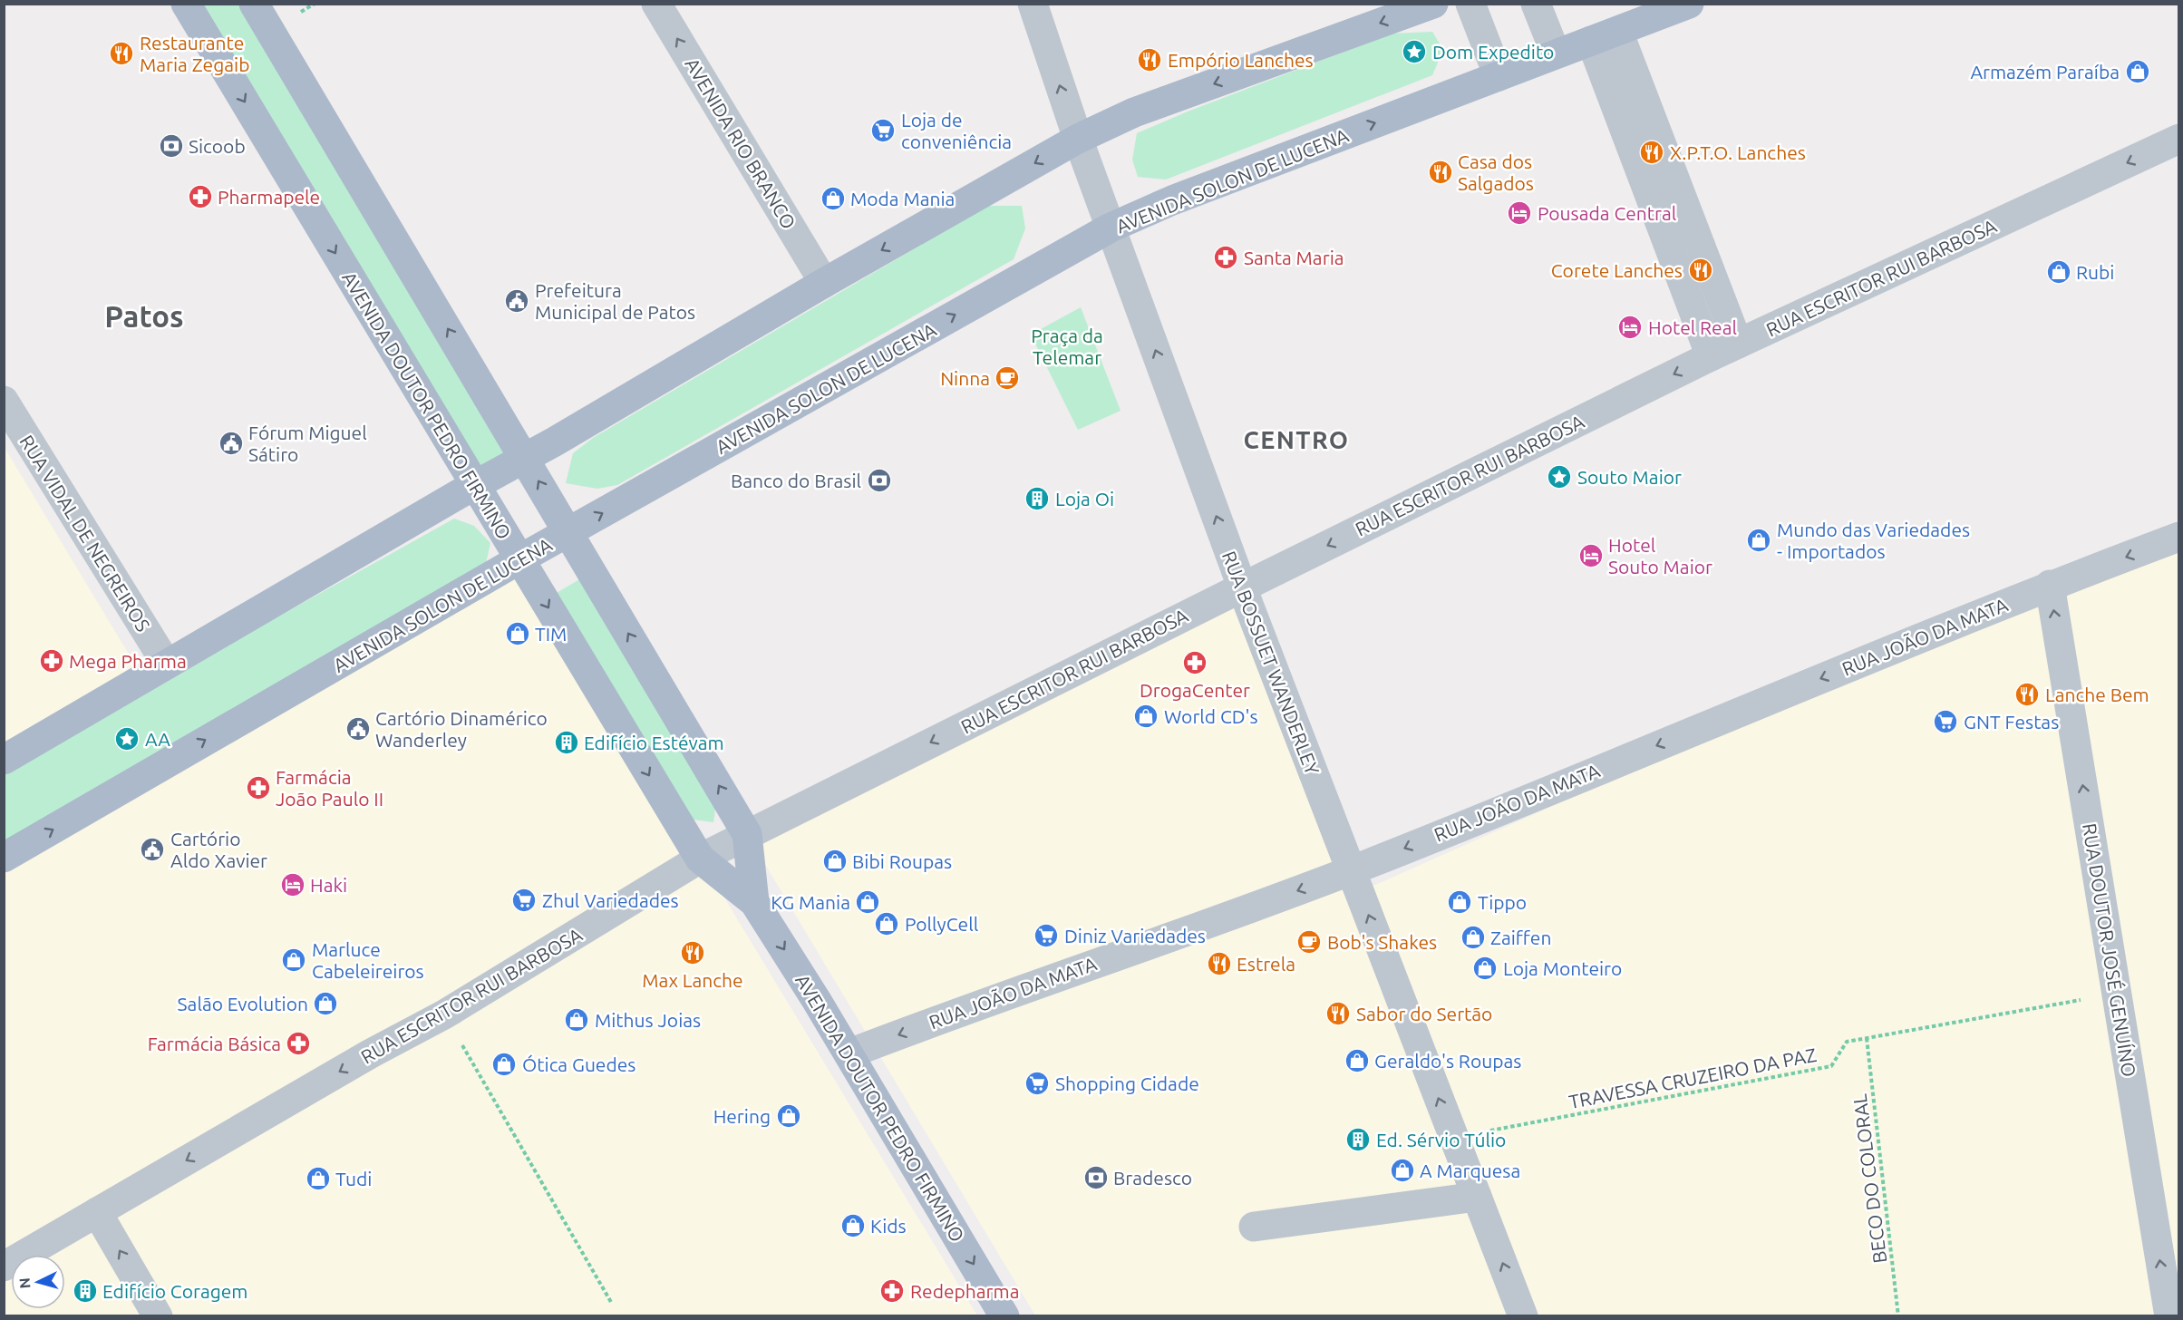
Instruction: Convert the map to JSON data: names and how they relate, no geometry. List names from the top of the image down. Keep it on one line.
{"streets":{"main road":["AVENIDA SOLON DE LUCENA","AVENIDA DOUTOR PEDRO FIRMINO"],"street":["AVENIDA RIO BRANCO","RUA ESCRITOR RUI BARBOSA","RUA VIDAL DE NEGREIROS","RUA JOÃO DA MATA","RUA BOSSUET WANDERLEY","RUA DOUTOR JOSÉ GENUÍNO"],"path":["TRAVESSA CRUZEIRO DA PAZ","BECO DO COLORAL"]},"crossings":[["AVENIDA SOLON DE LUCENA","AVENIDA DOUTOR PEDRO FIRMINO"],["AVENIDA SOLON DE LUCENA","RUA BOSSUET WANDERLEY"],["RUA ESCRITOR RUI BARBOSA","AVENIDA DOUTOR PEDRO FIRMINO"],["RUA ESCRITOR RUI BARBOSA","RUA BOSSUET WANDERLEY"],["AVENIDA DOUTOR PEDRO FIRMINO","RUA JOÃO DA MATA"],["RUA JOÃO DA MATA","RUA BOSSUET WANDERLEY"],["RUA JOÃO DA MATA","RUA DOUTOR JOSÉ GENUÍNO"],["RUA BOSSUET WANDERLEY","TRAVESSA CRUZEIRO DA PAZ"],["RUA DOUTOR JOSÉ GENUÍNO","TRAVESSA CRUZEIRO DA PAZ"],["TRAVESSA CRUZEIRO DA PAZ","BECO DO COLORAL"]],"one_way":["AVENIDA RIO BRANCO","RUA ESCRITOR RUI BARBOSA","RUA JOÃO DA MATA","RUA BOSSUET WANDERLEY","RUA DOUTOR JOSÉ GENUÍNO"],"districts":["Patos","CENTRO"],"parks":["Praça da Telemar"],"places":{"place":["Dom Expedito","Souto Maior","AA"],"restaurant":["Restaurante Maria Zegaib","Empório Lanches","X.P.T.O. Lanches","Casa dos Salgados","Corete Lanches","Lanche Bem","Max Lanche","Estrela","Sabor do Sertão"],"shop":["Armazém Paraíba","Moda Mania","Rubi","Mundo das Variedades - Importados","TIM","World CD's","Bibi Roupas","KG Mania","Tippo","PollyCell","Zaiffen","Marluce Cabeleireiros","Loja Monteiro","Salão Evolution","Mithus Joias","Geraldo's Roupas","Ótica Guedes","Hering","A Marquesa","Tudi","Kids"],"supermarket":["Loja de conveniência","GNT Festas","Zhul Variedades","Diniz Variedades","Shopping Cidade"],"bank":["Sicoob","Banco do Brasil","Bradesco"],"pharmacy":["Pharmapele","Santa Maria","Mega Pharma","DrogaCenter","Farmácia João Paulo II","Farmácia Básica","Redepharma"],"hotel":["Pousada Central","Hotel Real","Hotel Souto Maior","Haki"],"public building":["Prefeitura Municipal de Patos","Fórum Miguel Sátiro","Cartório Dinamérico Wanderley","Cartório Aldo Xavier"],"cafe":["Ninna","Bob's Shakes"],"building":["Loja Oi","Edifício Estévam","Ed. Sérvio Túlio","Edifício Coragem"]},"north":"left"}
